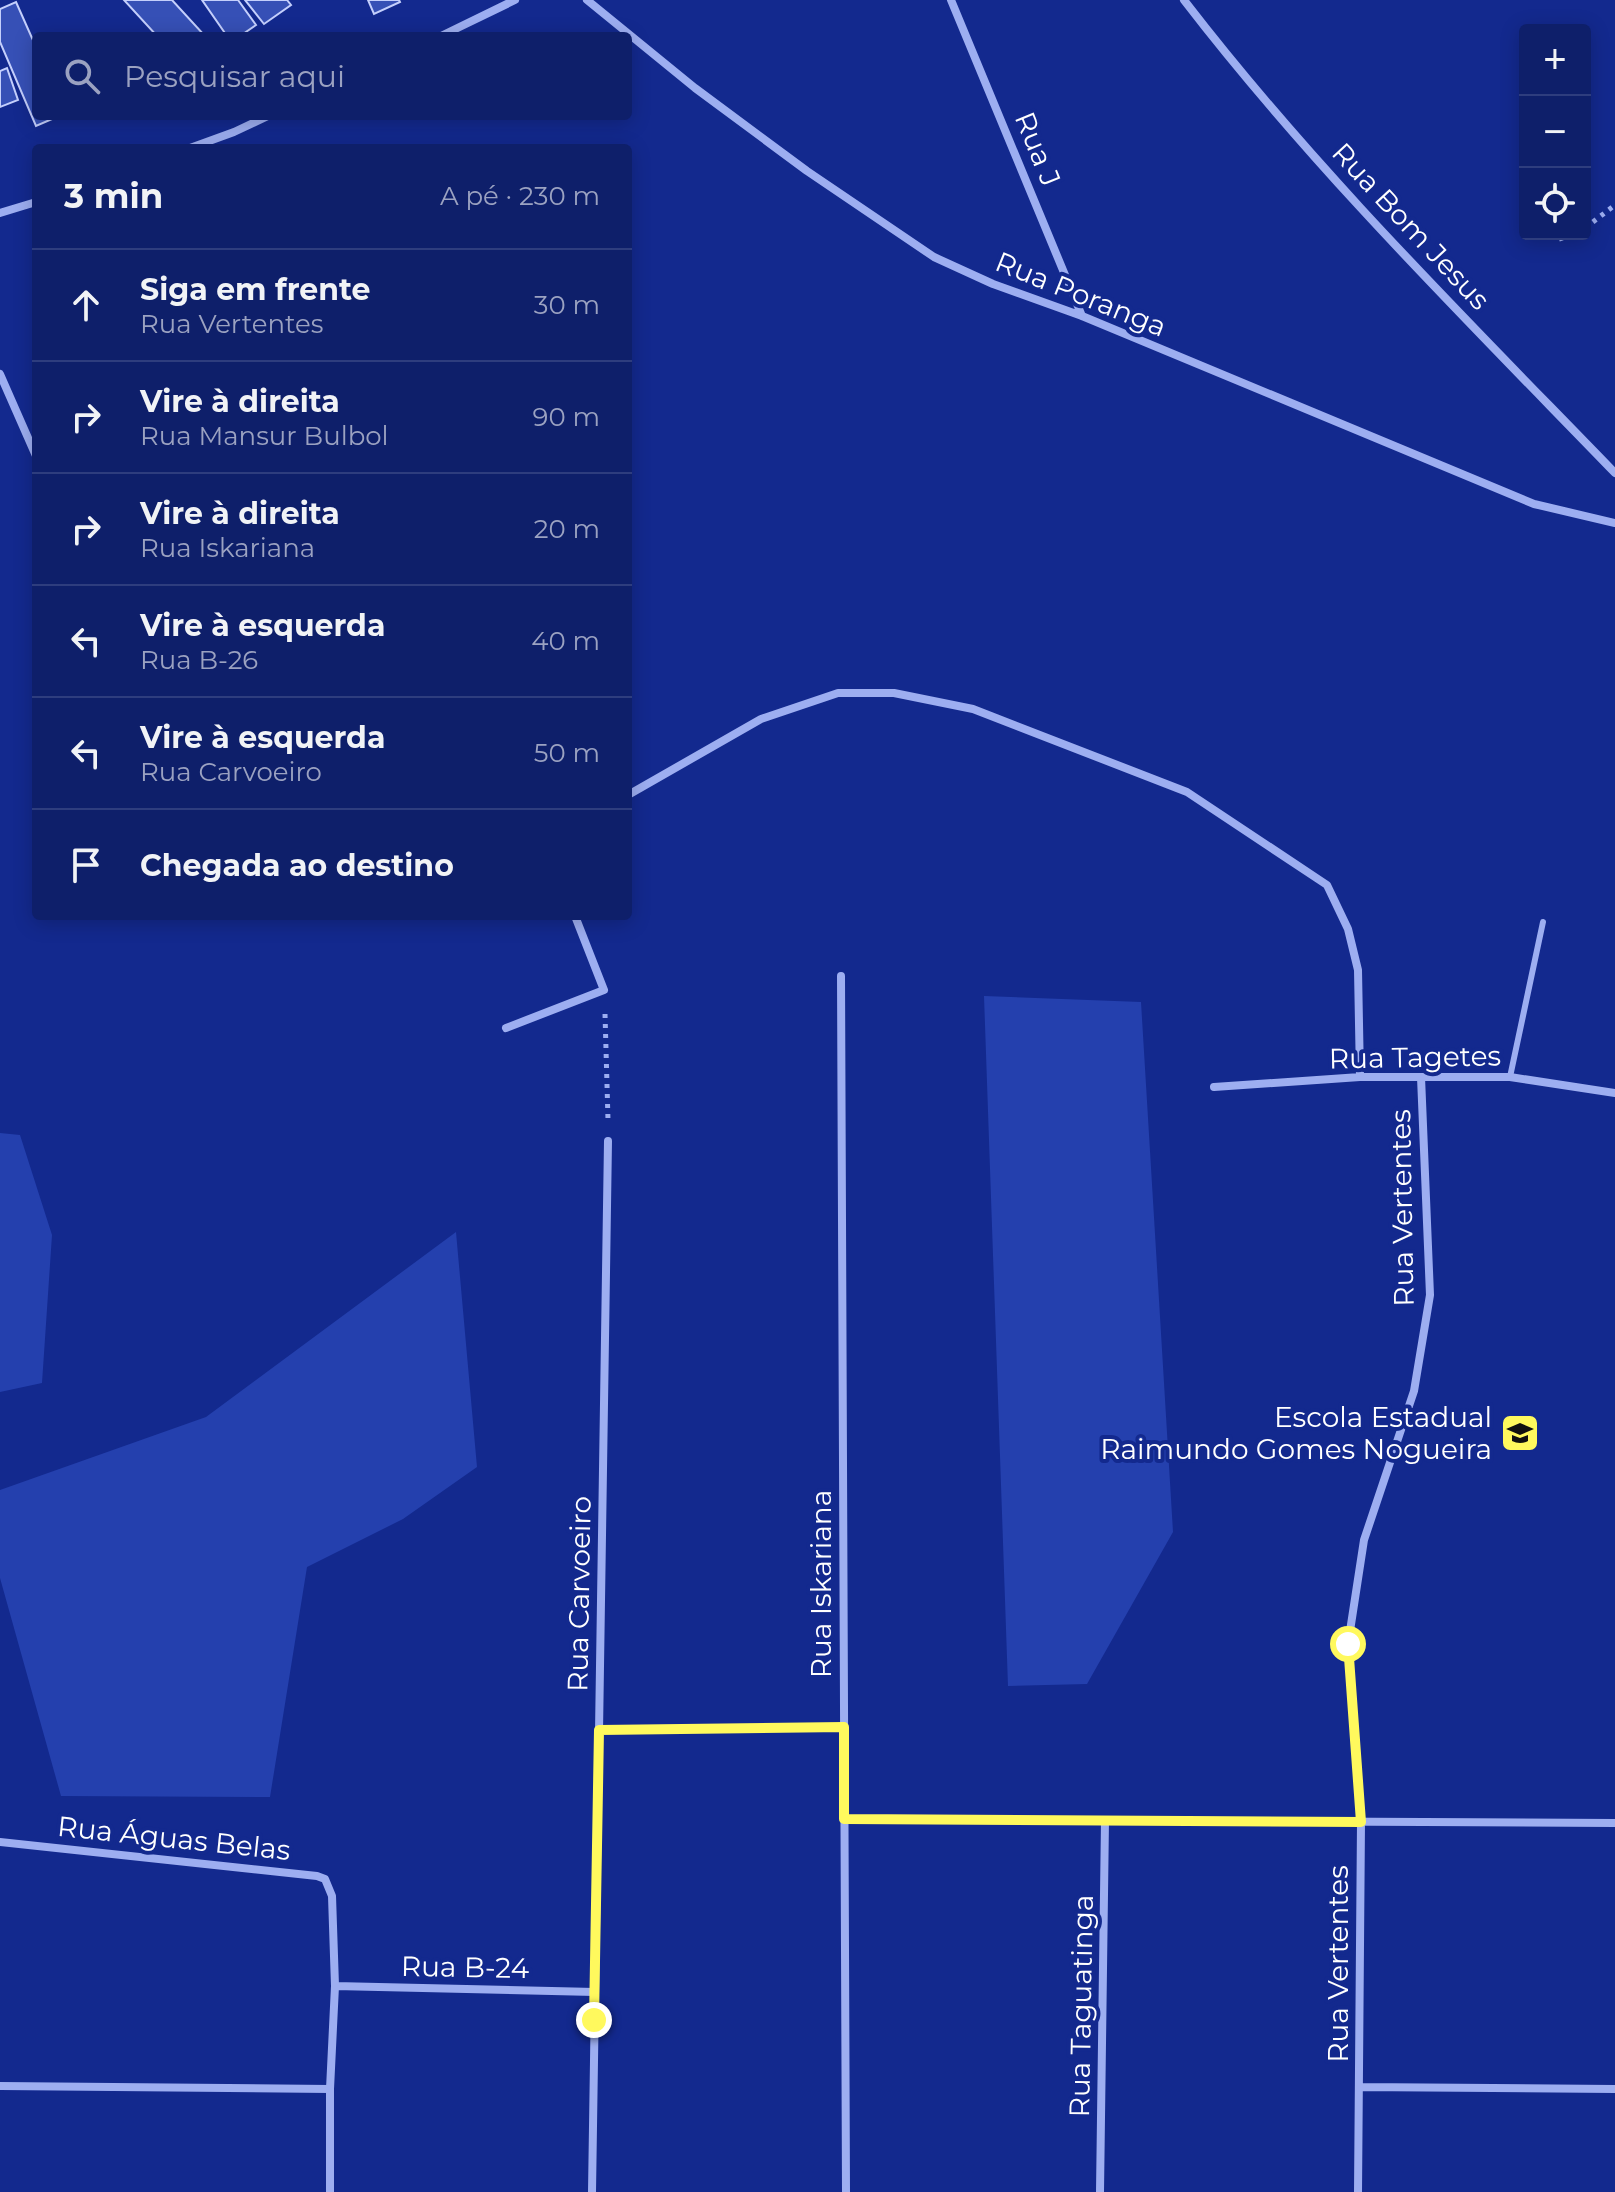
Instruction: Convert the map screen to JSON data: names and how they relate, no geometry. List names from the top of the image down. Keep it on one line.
{"streets":{"street":["Rua J","Rua Bom Jesus","Rua Poranga","Rua Tagetes","Rua Vertentes","Rua Iskariana","Rua Carvoeiro","Rua Águas Belas","Rua B-24","Rua Taguatinga"]},"crossings":[["Rua J","Rua Poranga"],["Rua Tagetes","Rua Vertentes"],["Rua Carvoeiro","Rua B-24"],["Rua Águas Belas","Rua B-24"]],"places":{"school or university":["Escola Estadual Raimundo Gomes Nogueira"]},"page":{"map_buttons":["+","−"],"search":"Pesquisar aqui","heading":["3 min","A pé · 230 m"],"list":[["Siga em frente","Rua Vertentes","30 m"],["Vire à direita","Rua Mansur Bulbol","90 m"],["Vire à direita","Rua Iskariana","20 m"],["Vire à esquerda","Rua B-26","40 m"],["Vire à esquerda","Rua Carvoeiro","50 m"],"Chegada ao destino"]}}
